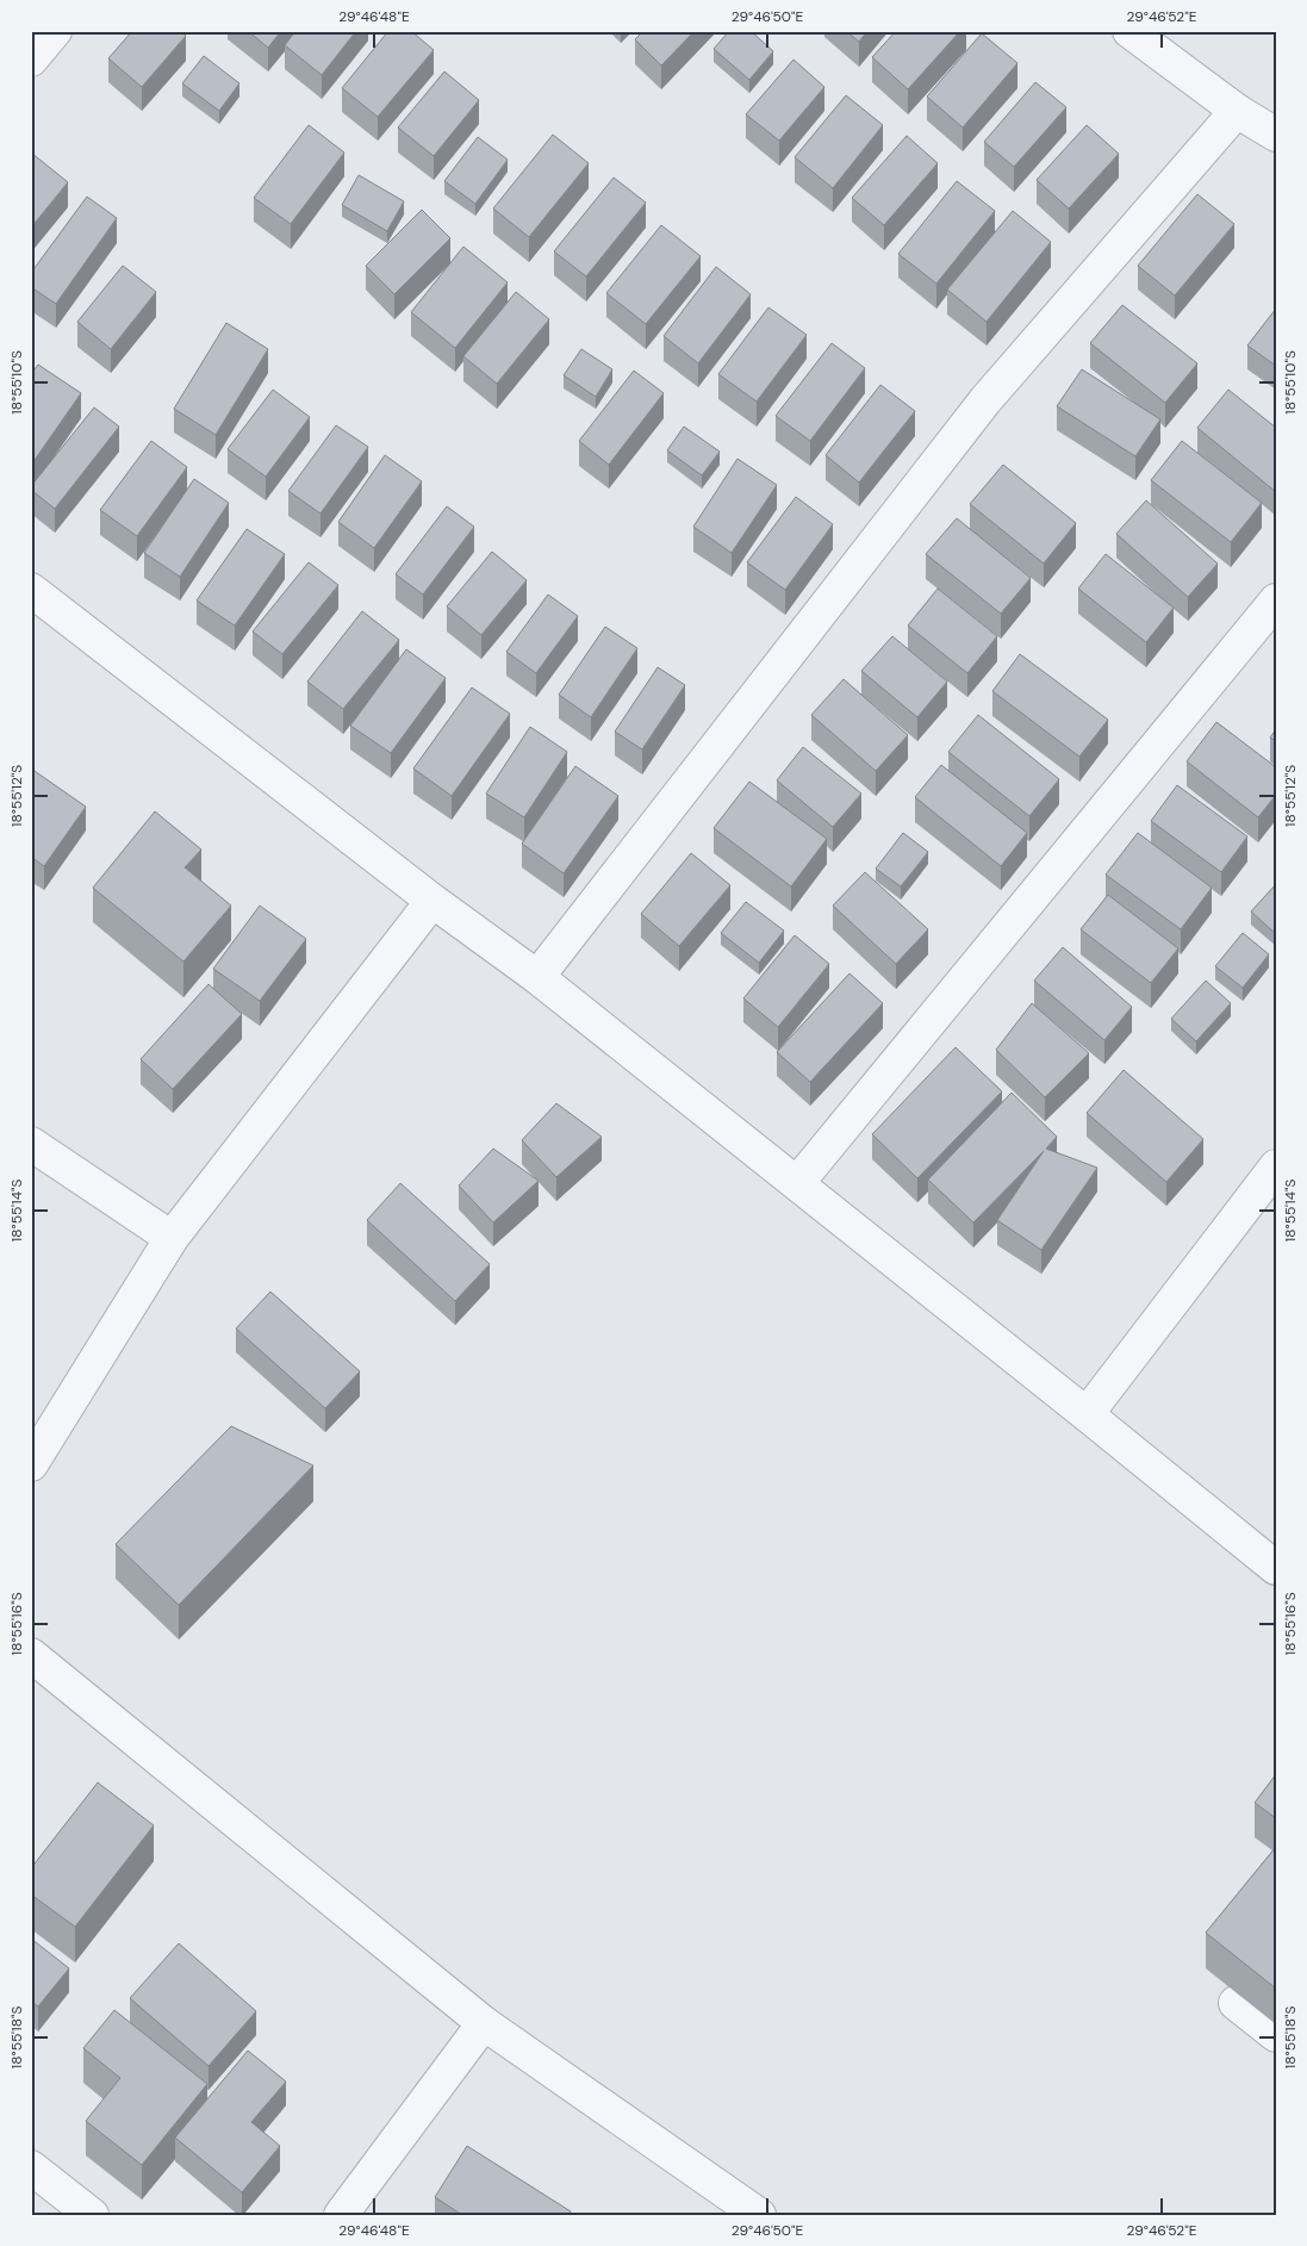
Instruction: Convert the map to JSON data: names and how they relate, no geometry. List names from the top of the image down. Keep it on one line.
{"coordinates":["29°46'48\"E","29°46'50\"E","29°46'52\"E","18°55'10\"S","18°55'12\"S","18°55'14\"S","18°55'16\"S","18°55'18\"S"]}
